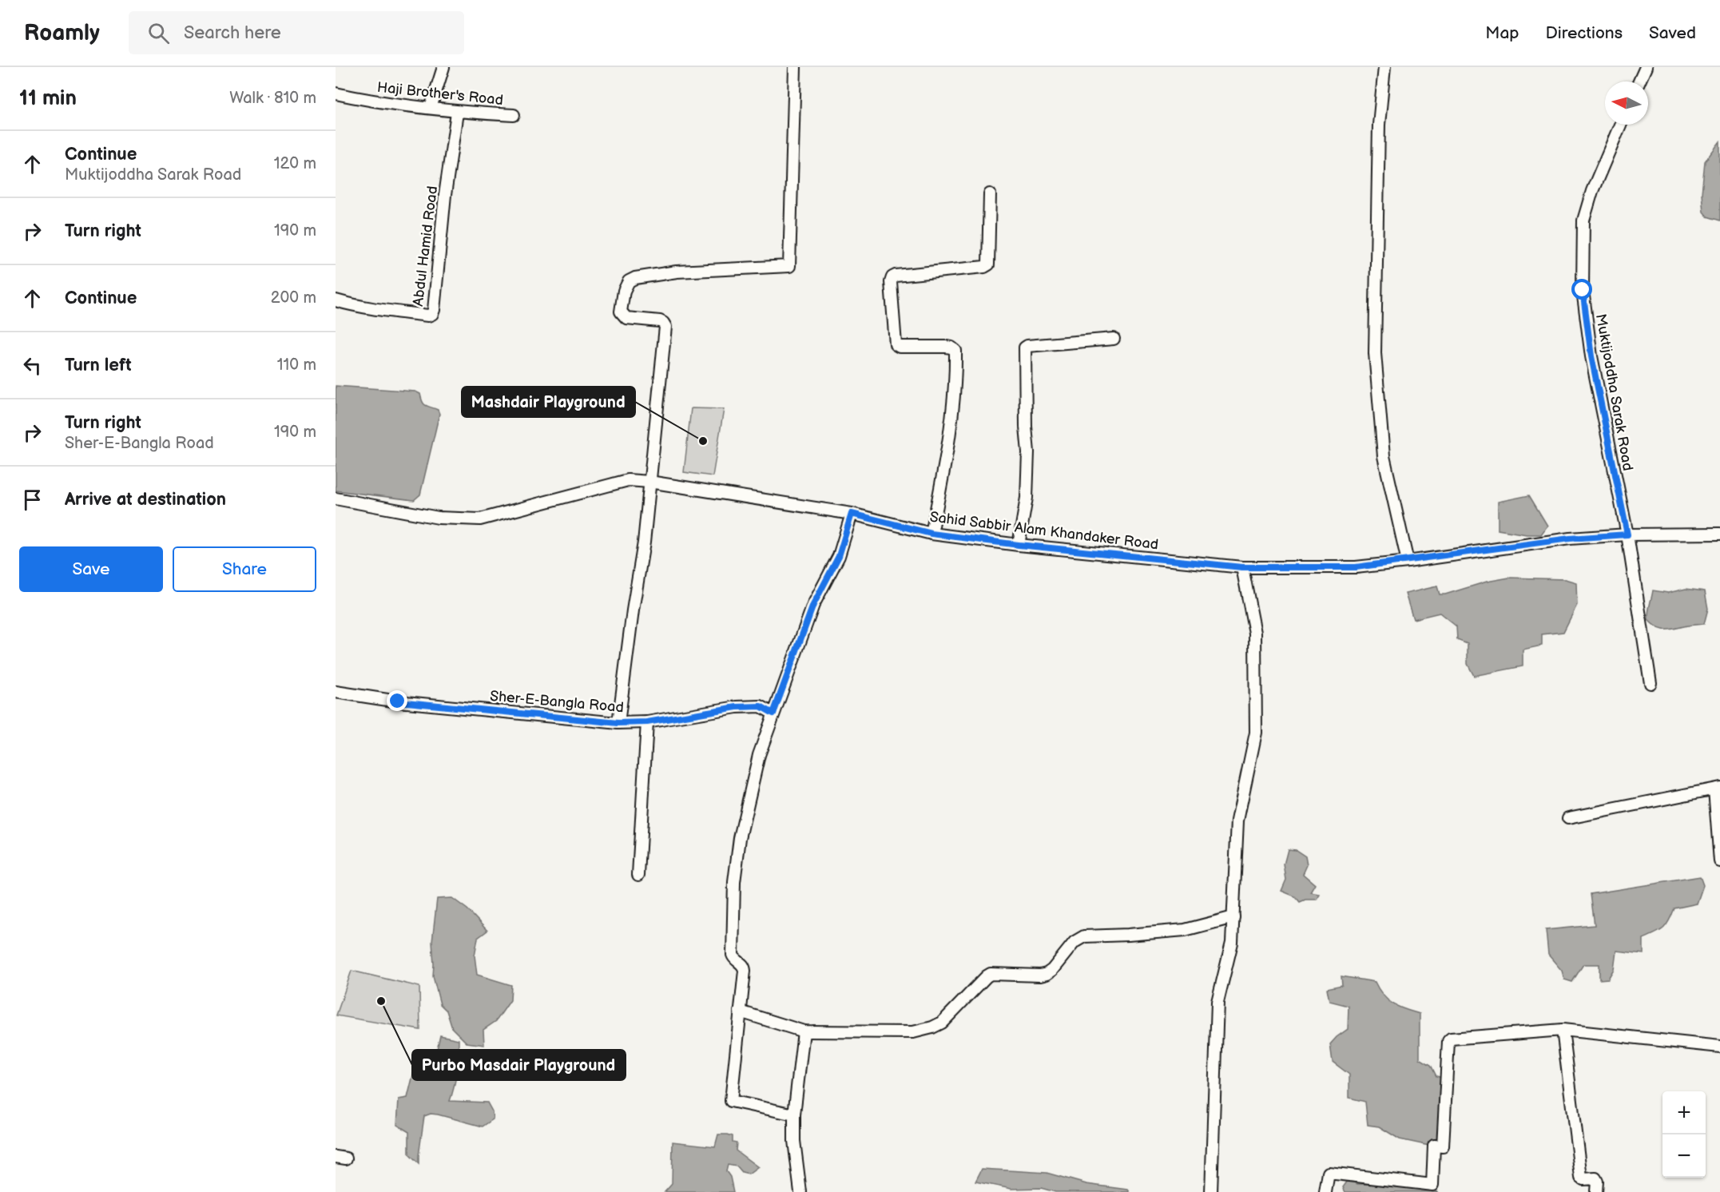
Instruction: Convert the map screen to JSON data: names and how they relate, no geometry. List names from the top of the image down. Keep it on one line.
{"streets":{"street":["Haji Brother's Road","Abdul Hamid Road","Muktijoddha Sarak Road","Sahid Sabbir Alam Khandaker Road","Sher-E-Bangla Road"]},"crossings":[["Haji Brother's Road","Abdul Hamid Road"],["Muktijoddha Sarak Road","Sahid Sabbir Alam Khandaker Road"]],"places":["Mashdair Playground","Purbo Masdair Playground"],"north":"left","page":{"header":"Roamly","search":"Search here","nav":["Map","Directions","Saved"],"heading":["11 min","Walk · 810 m"],"list":[["Continue","Muktijoddha Sarak Road","120 m"],["Turn right","190 m"],["Continue","200 m"],["Turn left","110 m"],["Turn right","Sher-E-Bangla Road","190 m"],"Arrive at destination"],"buttons":["Save","Share"],"map_buttons":["+","−"]}}
